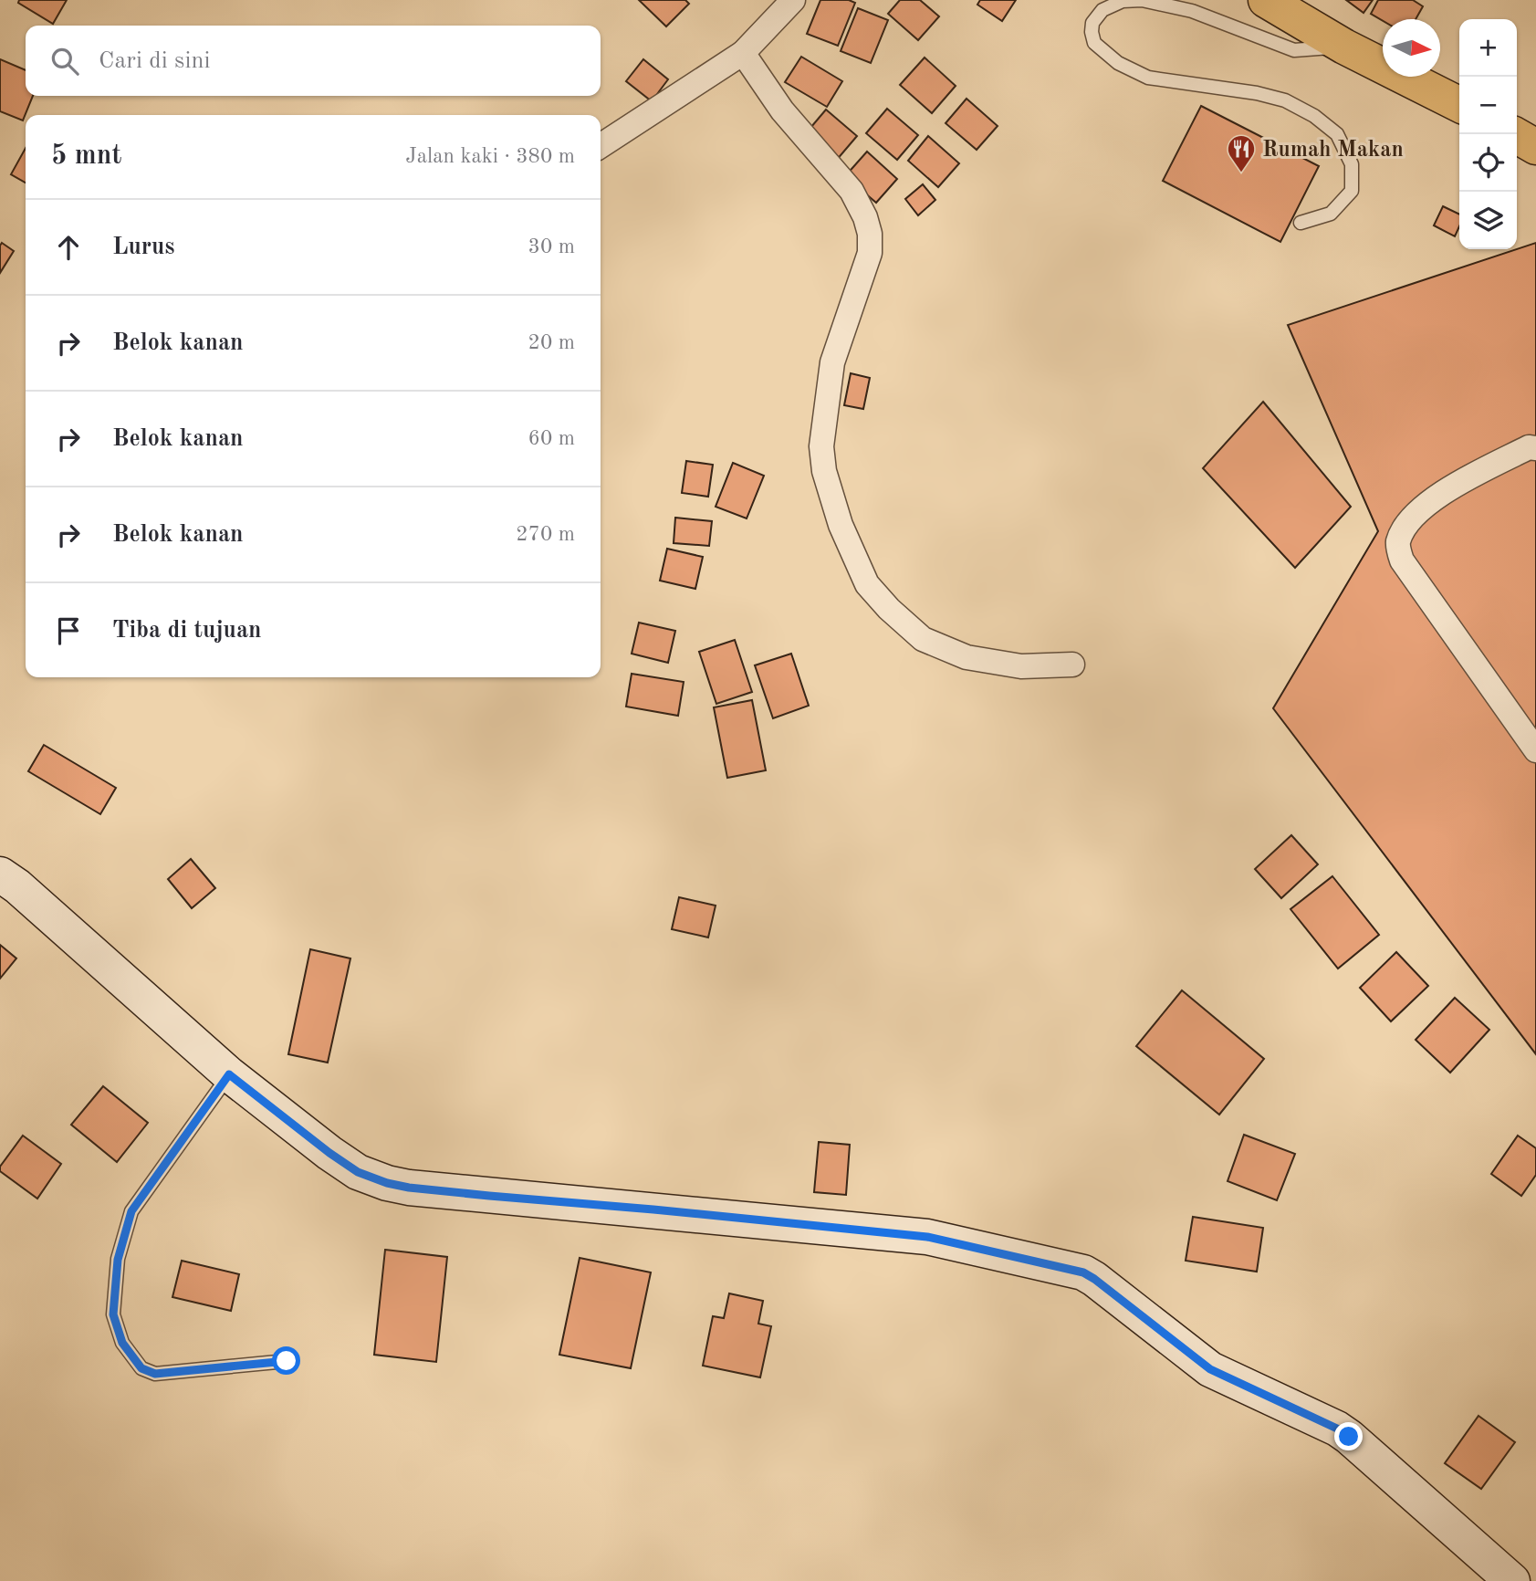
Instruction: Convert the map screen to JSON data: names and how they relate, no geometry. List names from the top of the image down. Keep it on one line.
{"places":{"restaurant":["Rumah Makan"]},"north":"right","page":{"map_buttons":["+","−"],"search":"Cari di sini","heading":["5 mnt","Jalan kaki · 380 m"],"list":[["Lurus","30 m"],["Belok kanan","20 m"],["Belok kanan","60 m"],["Belok kanan","270 m"],"Tiba di tujuan"]}}
